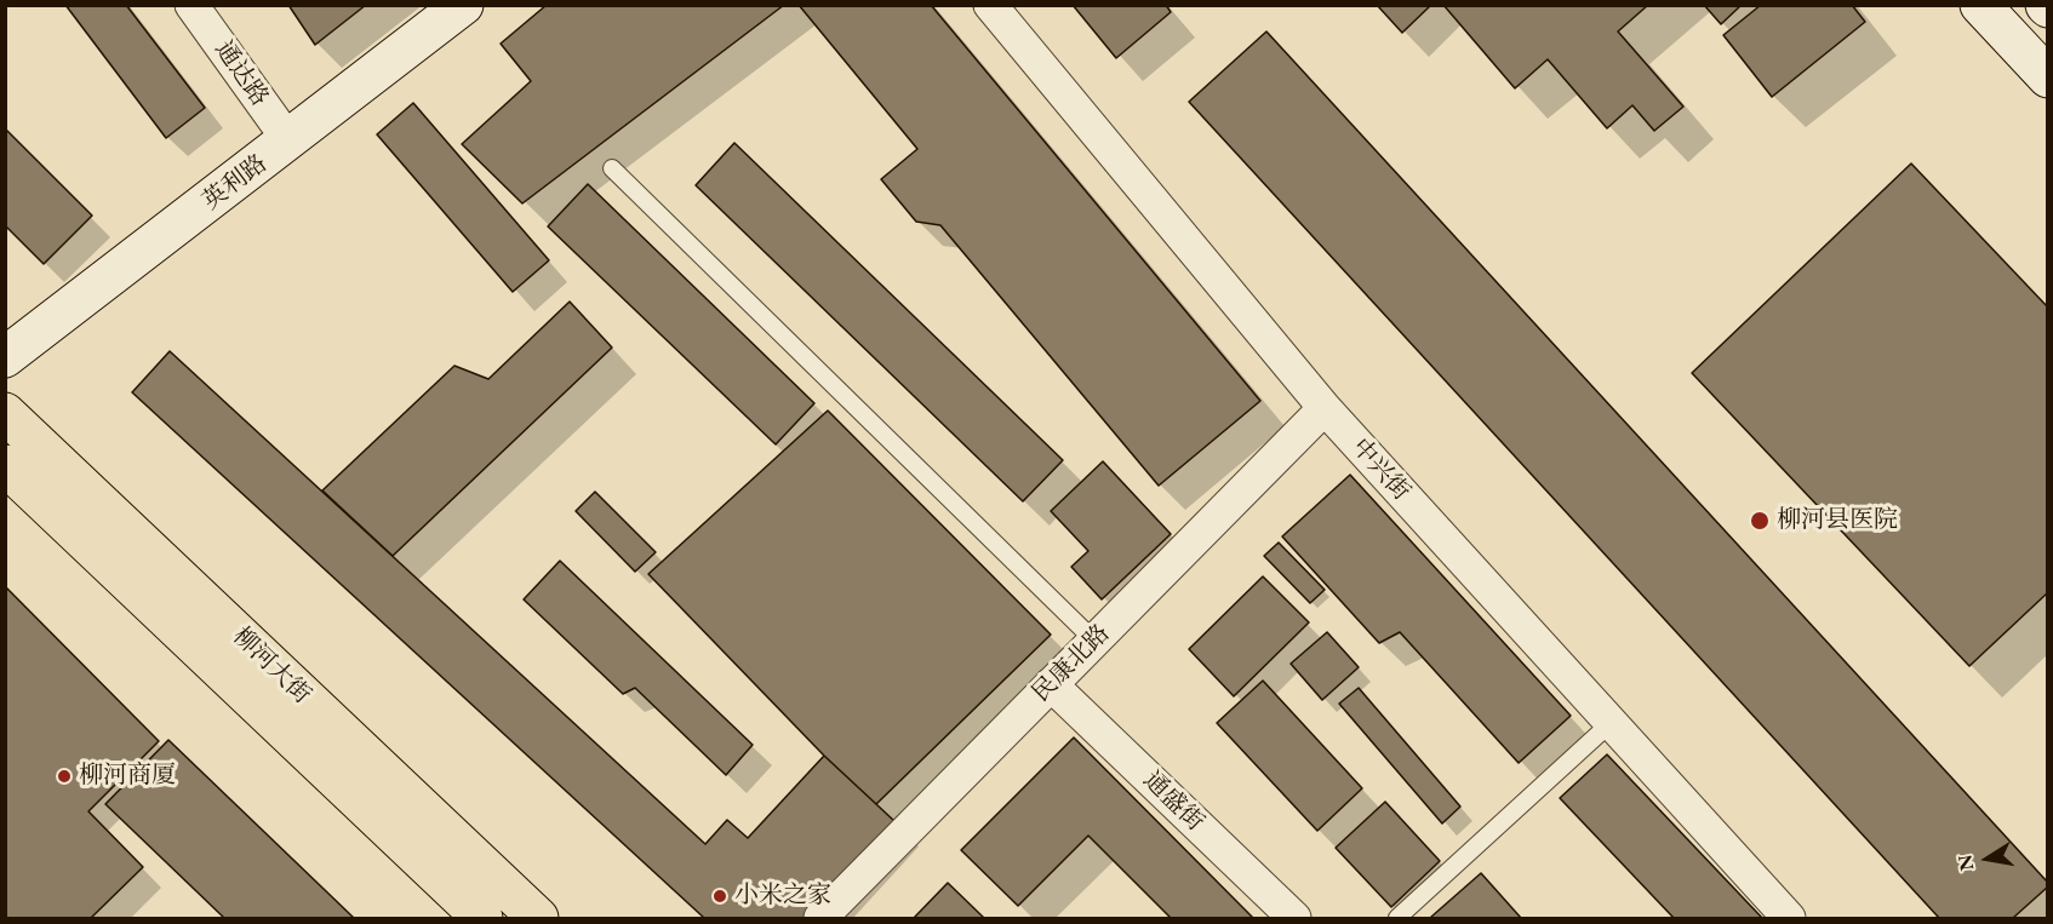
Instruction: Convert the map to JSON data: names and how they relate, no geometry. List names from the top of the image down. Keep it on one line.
{"streets":{"main road":["柳河大街"],"street":["通达路","英利路","中兴街","民康北路","通盛街"]},"crossings":[["通达路","英利路"],["中兴街","民康北路"],["民康北路","通盛街"]],"places":["柳河县医院","柳河商厦","小米之家"],"north":"left"}
